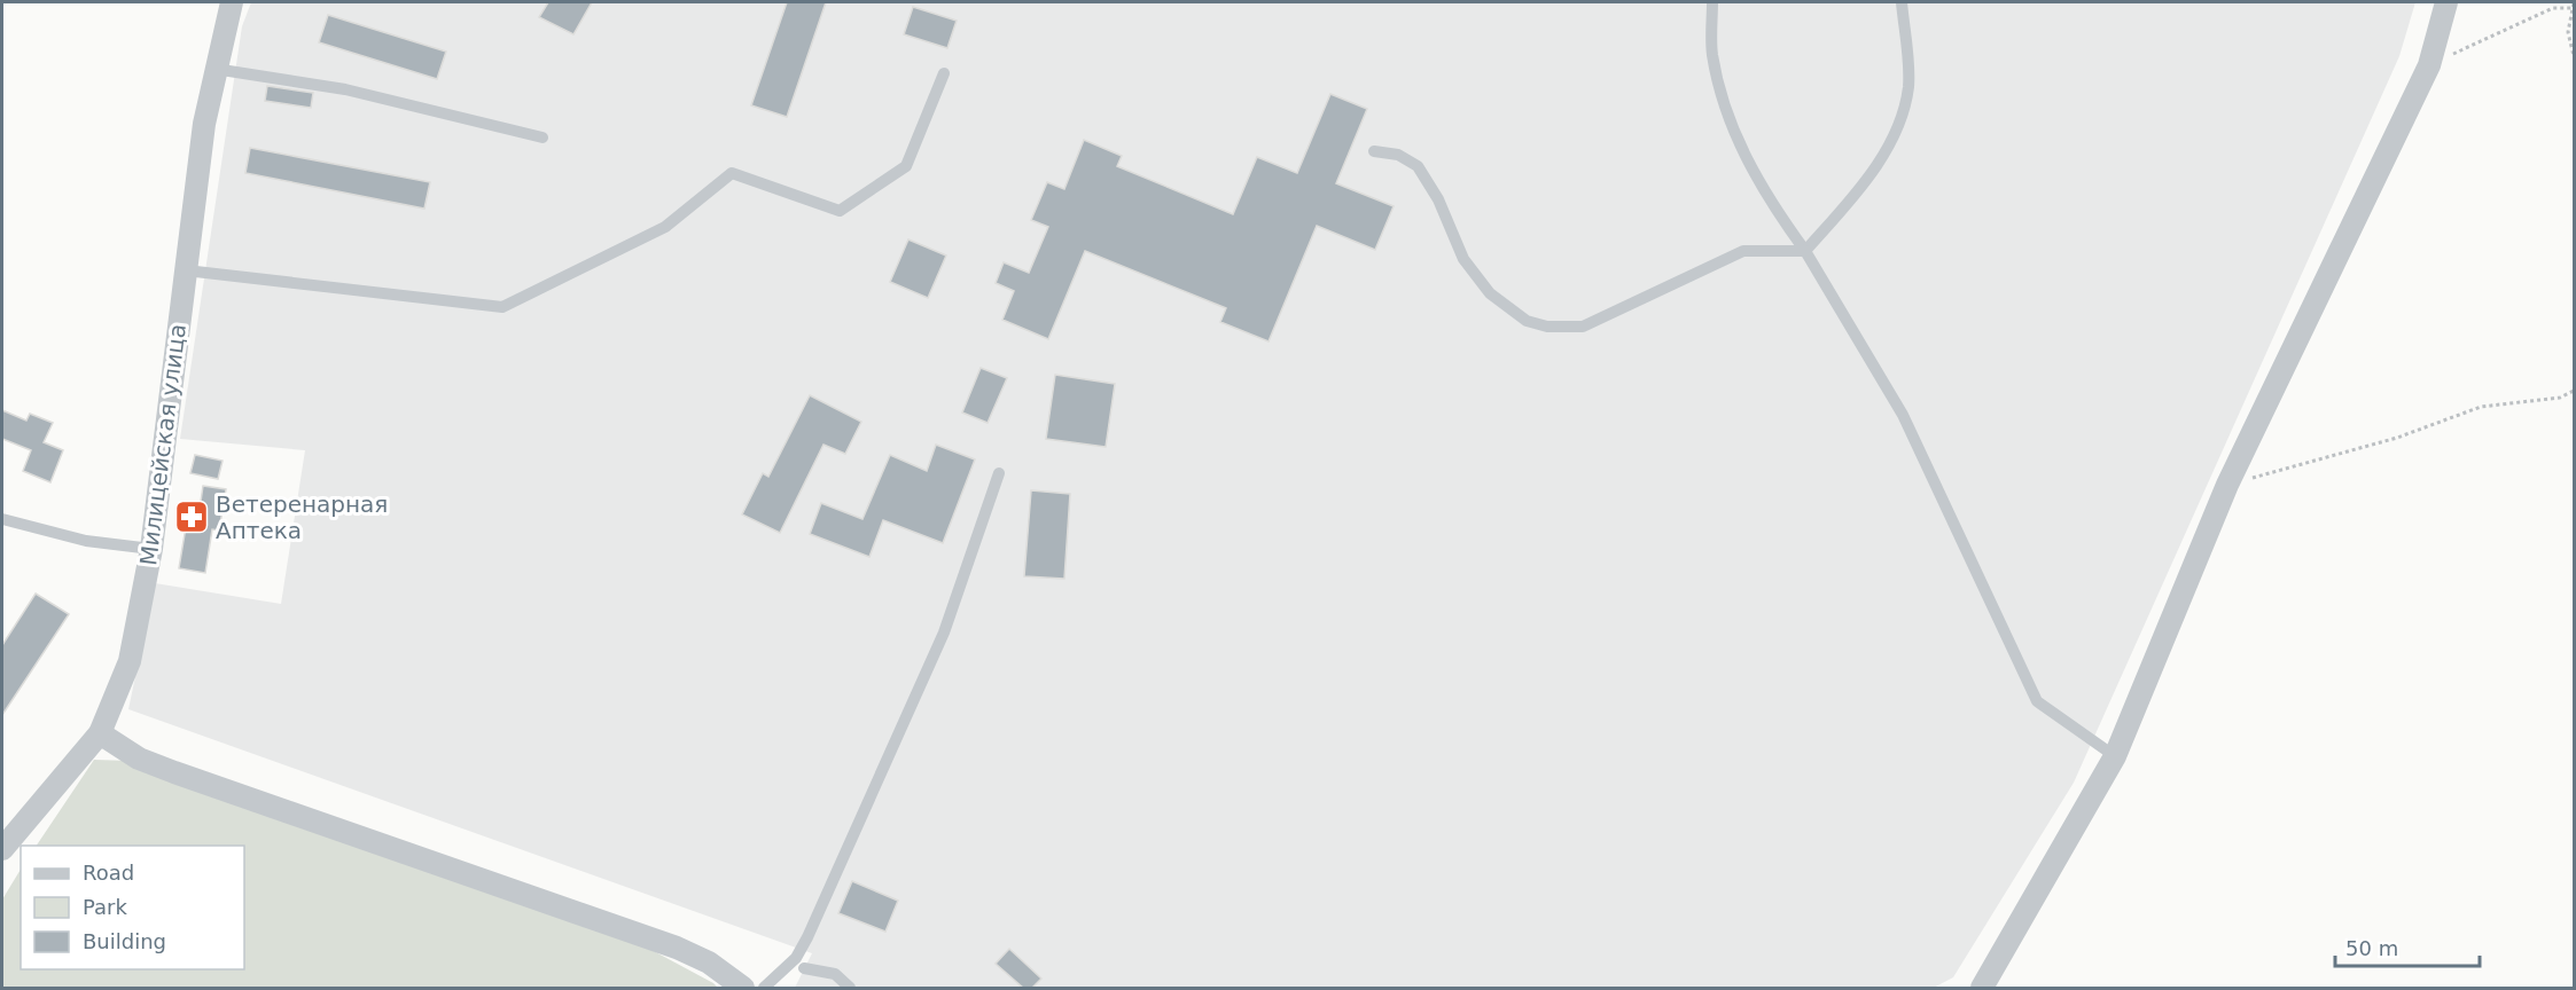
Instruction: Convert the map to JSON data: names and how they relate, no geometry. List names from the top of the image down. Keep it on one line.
{"streets":{"street":["Милицейская улица"]},"places":{"pharmacy":["Ветеренарная Аптека"]},"legend":["Road","Park","Building"],"scale_bar":"50 m"}
